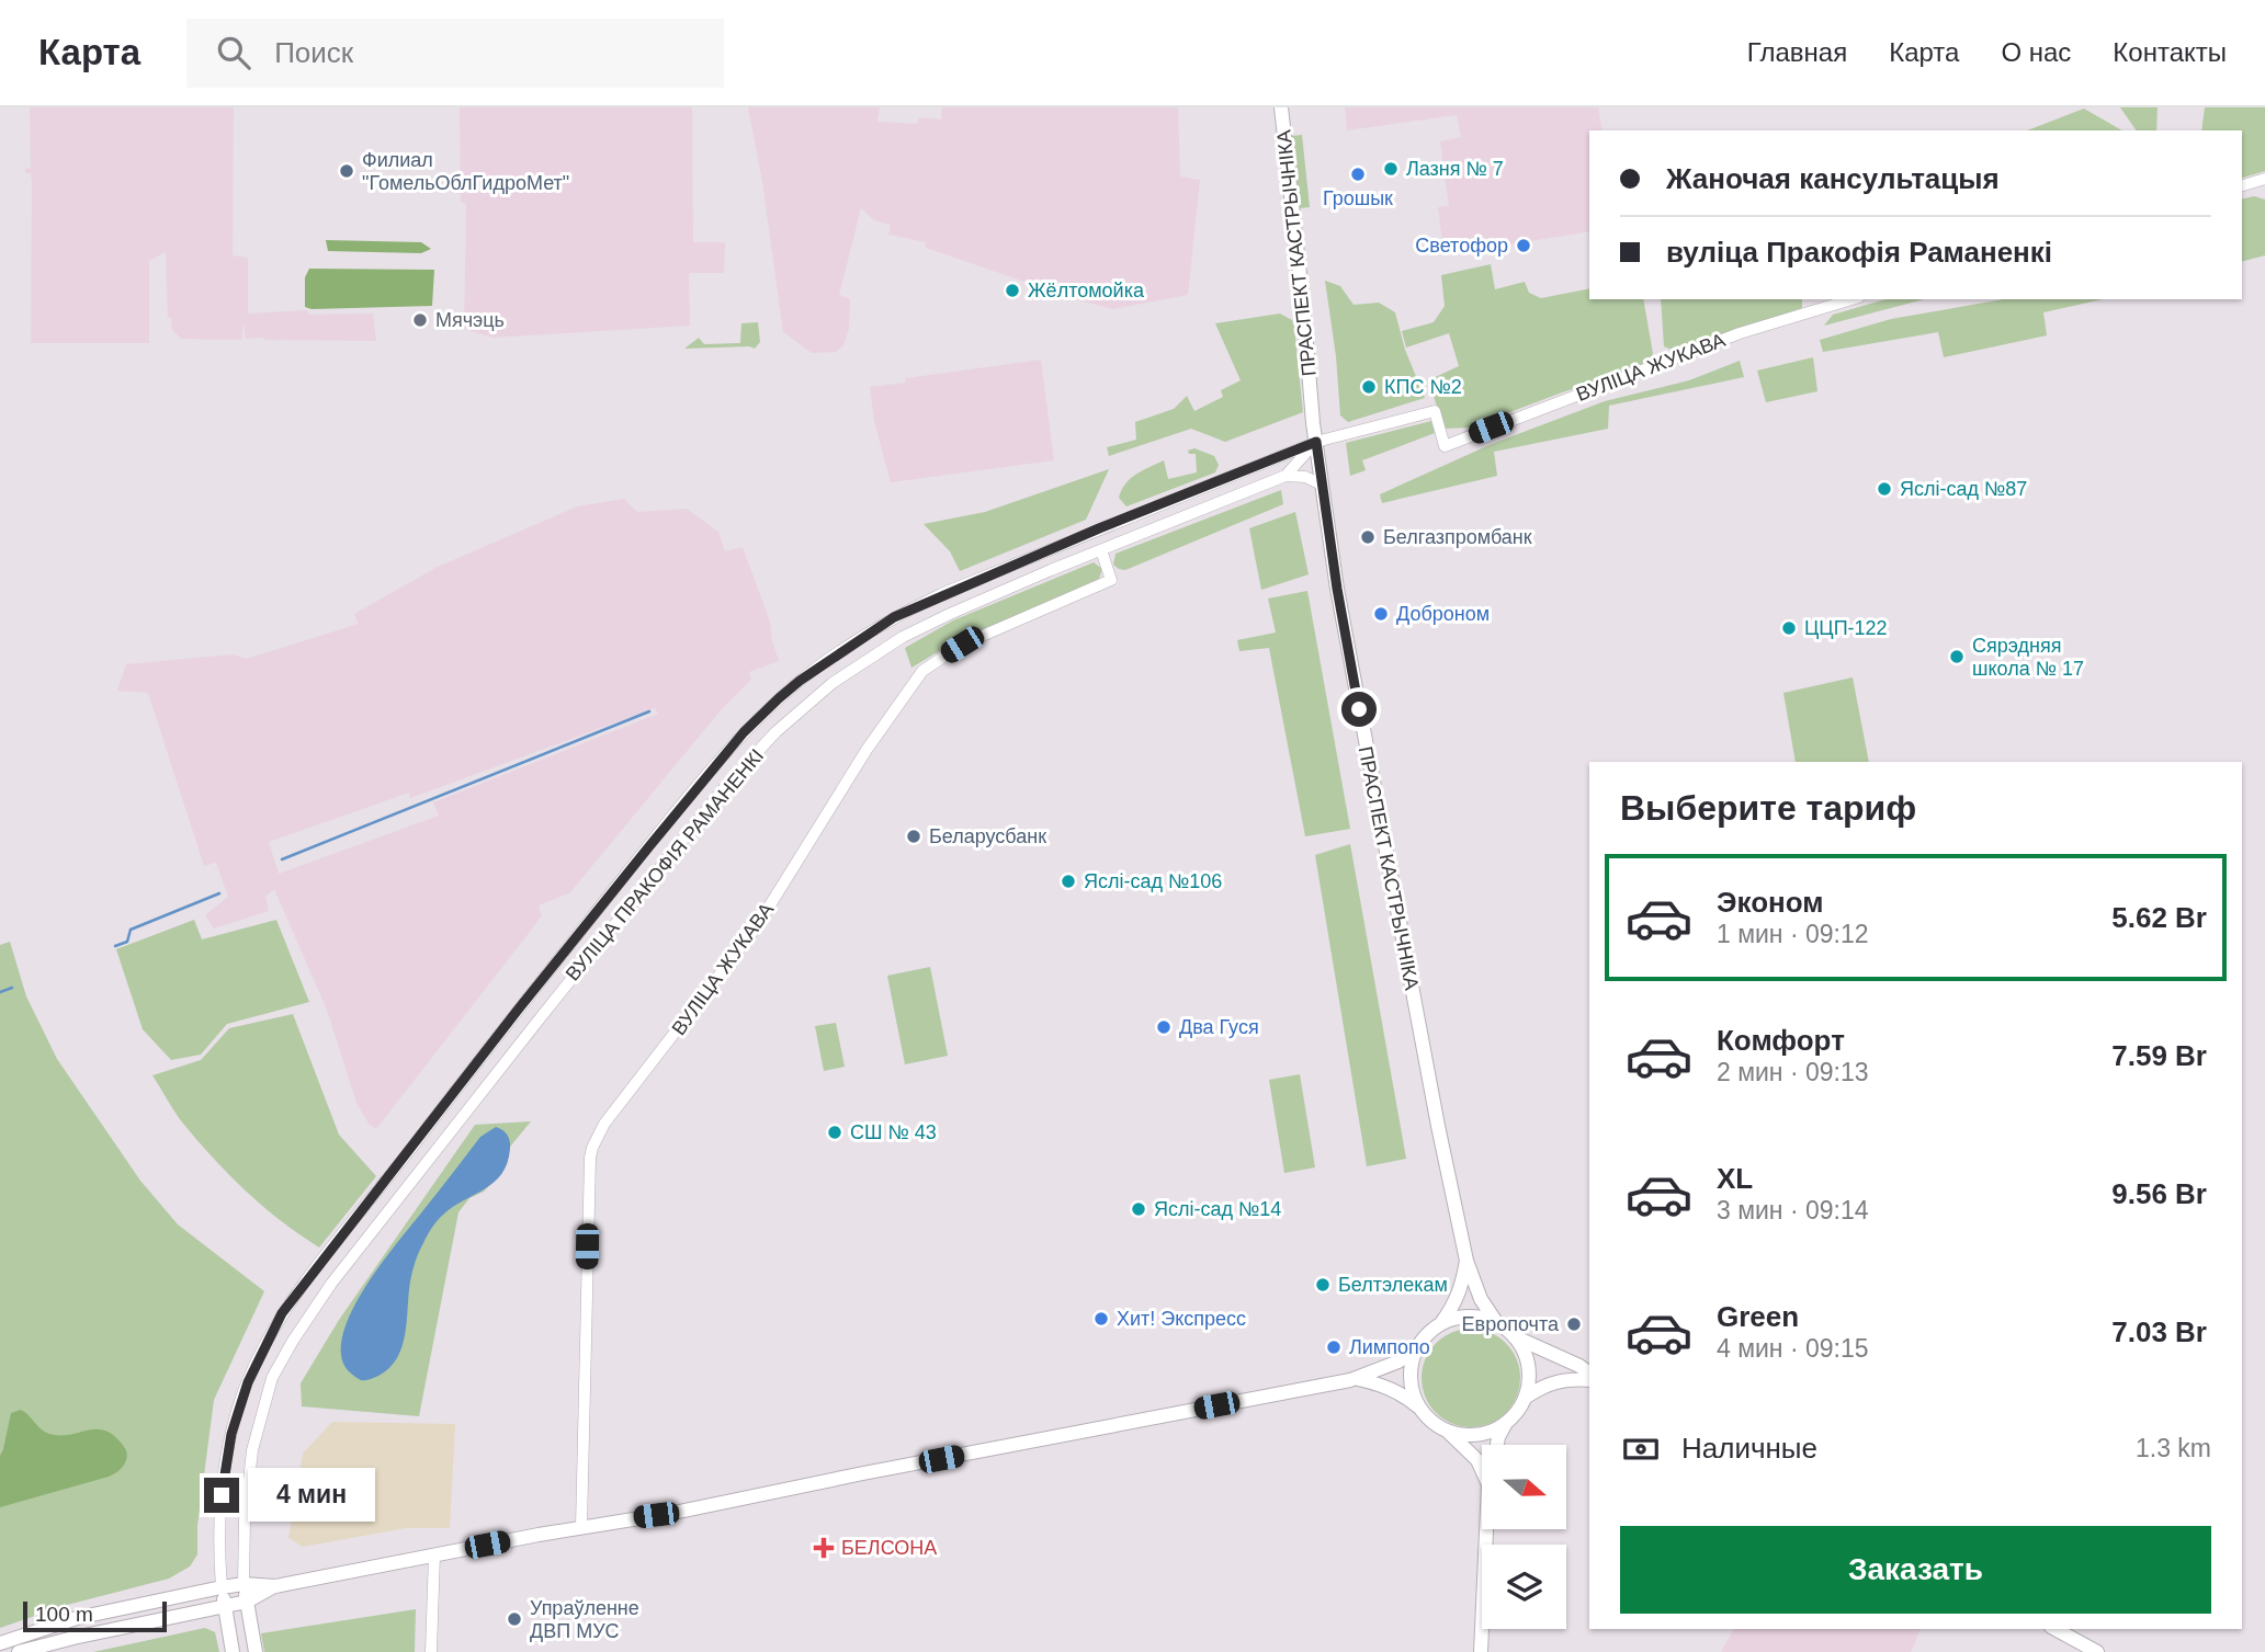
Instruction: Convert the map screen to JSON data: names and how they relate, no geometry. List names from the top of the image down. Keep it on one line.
{"streets":{"main road":["ПРАСПЕКТ КАСТРЫЧНІКА"],"street":["ВУЛІЦА ЖУКАВА","ВУЛІЦА ПРАКОФІЯ РАМАНЕНКІ"]},"crossings":[["ПРАСПЕКТ КАСТРЫЧНІКА","ВУЛІЦА ЖУКАВА"],["ПРАСПЕКТ КАСТРЫЧНІКА","ВУЛІЦА ПРАКОФІЯ РАМАНЕНКІ"],["ВУЛІЦА ЖУКАВА","ВУЛІЦА ПРАКОФІЯ РАМАНЕНКІ"]],"places":{"other":["Лазня № 7","Филиал \"ГомельОблГидроМет\"","Грошык","Светофор","Жёлтомойка","Мячэць","КПС №2","Яслі-сад №87","Белгазпромбанк","Доброном","ЦЦП-122","Сярэдняя школа № 17","Беларусбанк","Яслі-сад №106","Два Гуся","СШ № 43","Яслі-сад №14","Белтэлекам","Хит! Экспресс","Европочта","Лимпопо","Упраўленне ДВП МУС"],"health":["БЕЛСОНА"]},"scale_bar":"100 m","north":"right","page":{"header":"Карта","search":"Поиск","nav":["Главная","Карта","О нас","Контакты"],"banner":["Жаночая кансультацыя","вуліца Пракофія Раманенкі"],"heading":"Выберите тариф","list":[{"name":"Эконом","note":"1 мин · 09:12","value":"5.62 Br"},{"name":"Комфорт","note":"2 мин · 09:13","value":"7.59 Br"},{"name":"XL","note":"3 мин · 09:14","value":"9.56 Br"},{"name":"Green","note":"4 мин · 09:15","value":"7.03 Br"}],"pay":["Наличные","1.3 km"],"bubble":"4 мин","buttons":"Заказать","scale":"100 m"}}
